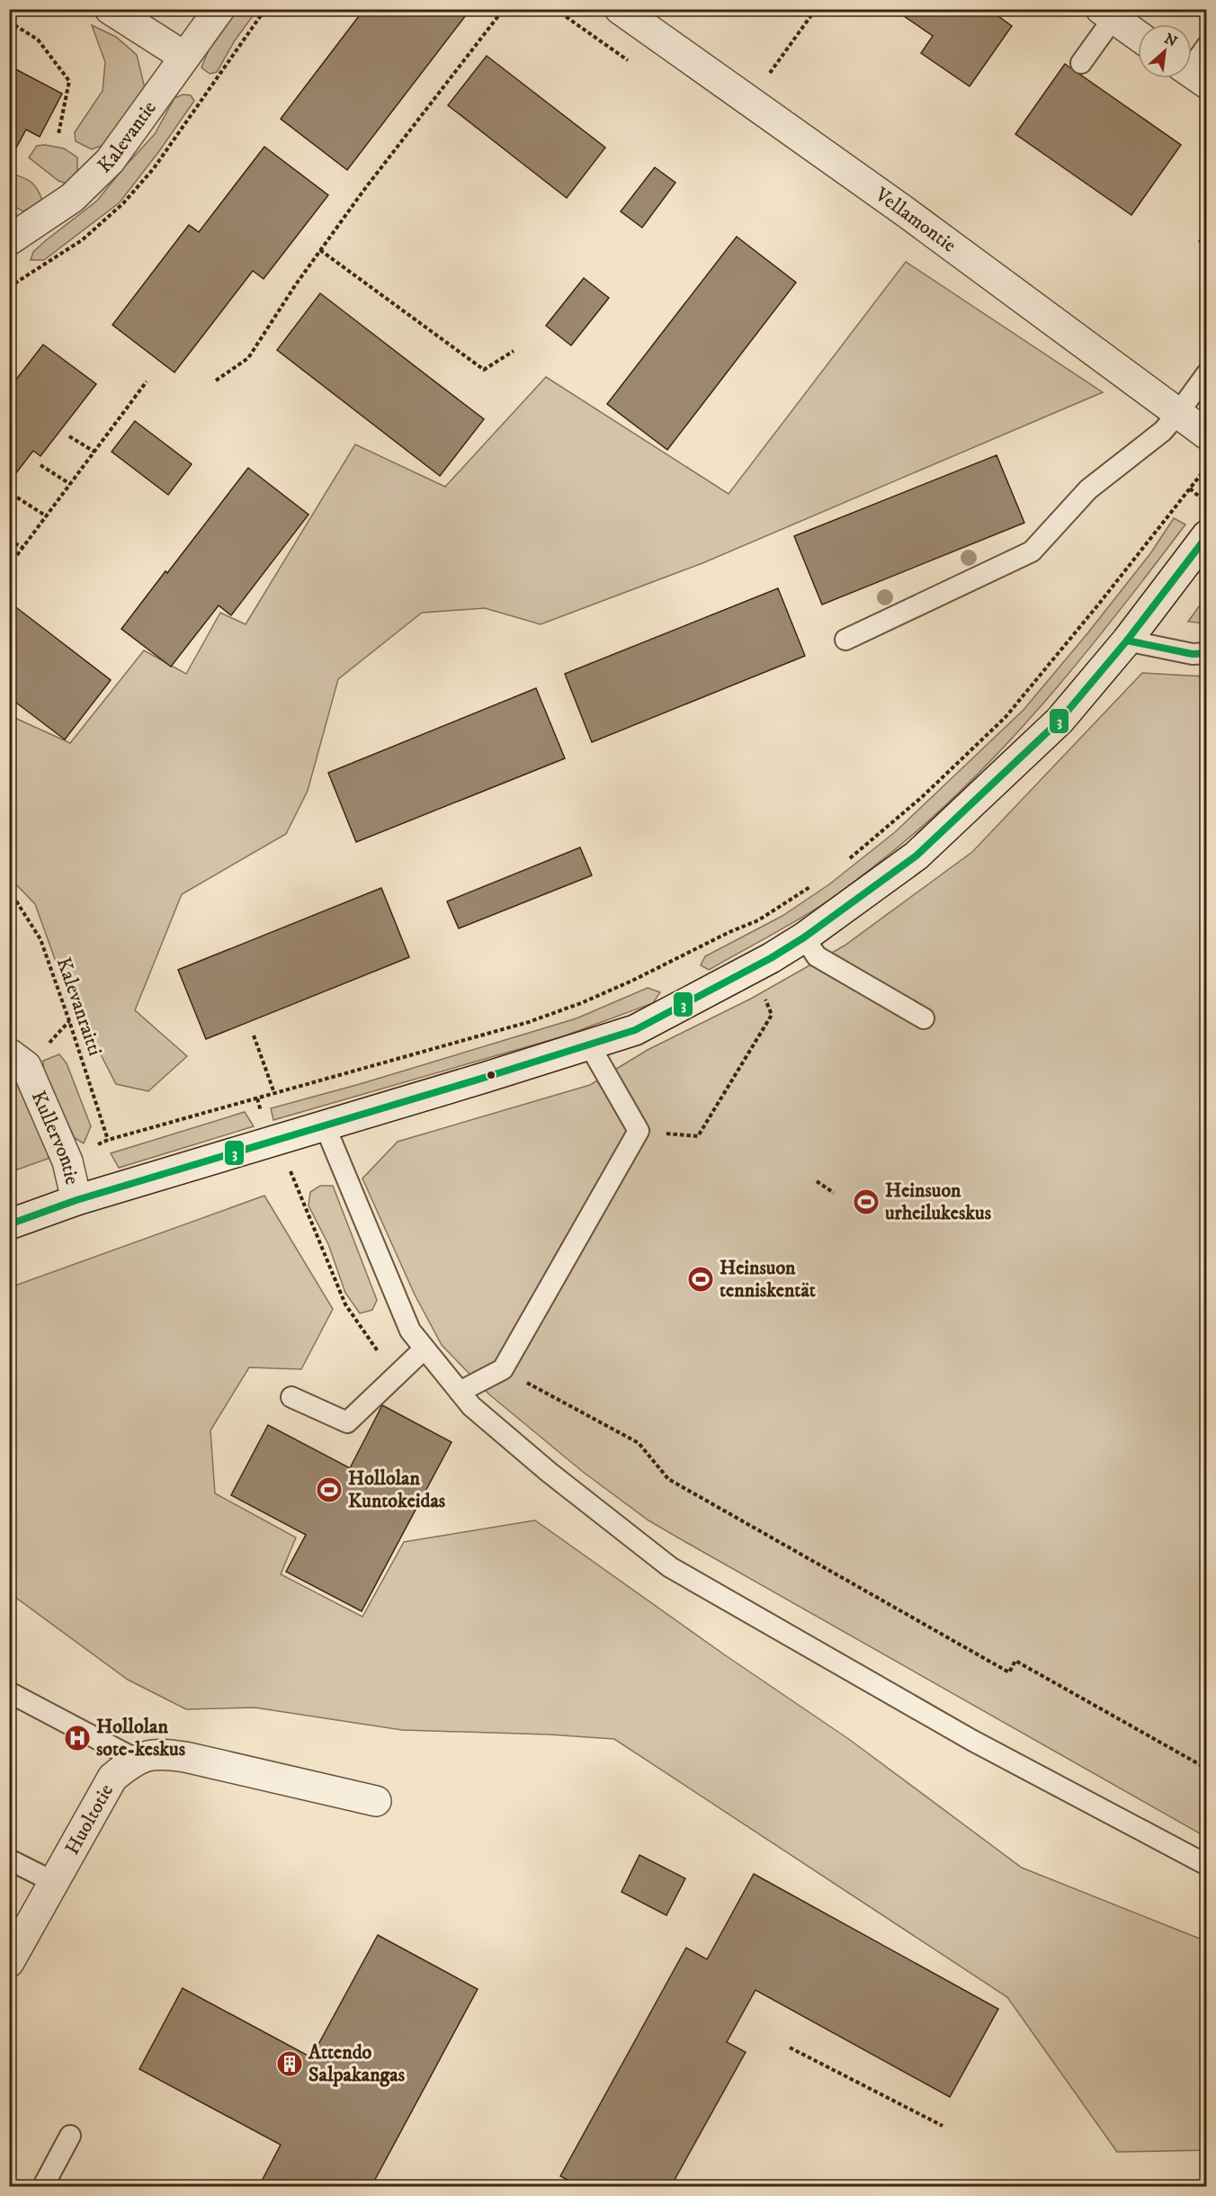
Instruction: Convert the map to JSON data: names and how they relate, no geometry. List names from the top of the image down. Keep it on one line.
{"streets":{"street":["Kalevantie","Vellamontie","Kullervontie","Huoltotie"],"path":["Kalevanraitti"]},"places":{"sports":["Heinsuon urheilukeskus","Heinsuon tenniskentät","Hollolan Kuntokeidas"],"hospital":["Hollolan sote-keskus"],"building":["Attendo Salpakangas"]},"lines":["transit line 3"],"north":"top right"}
